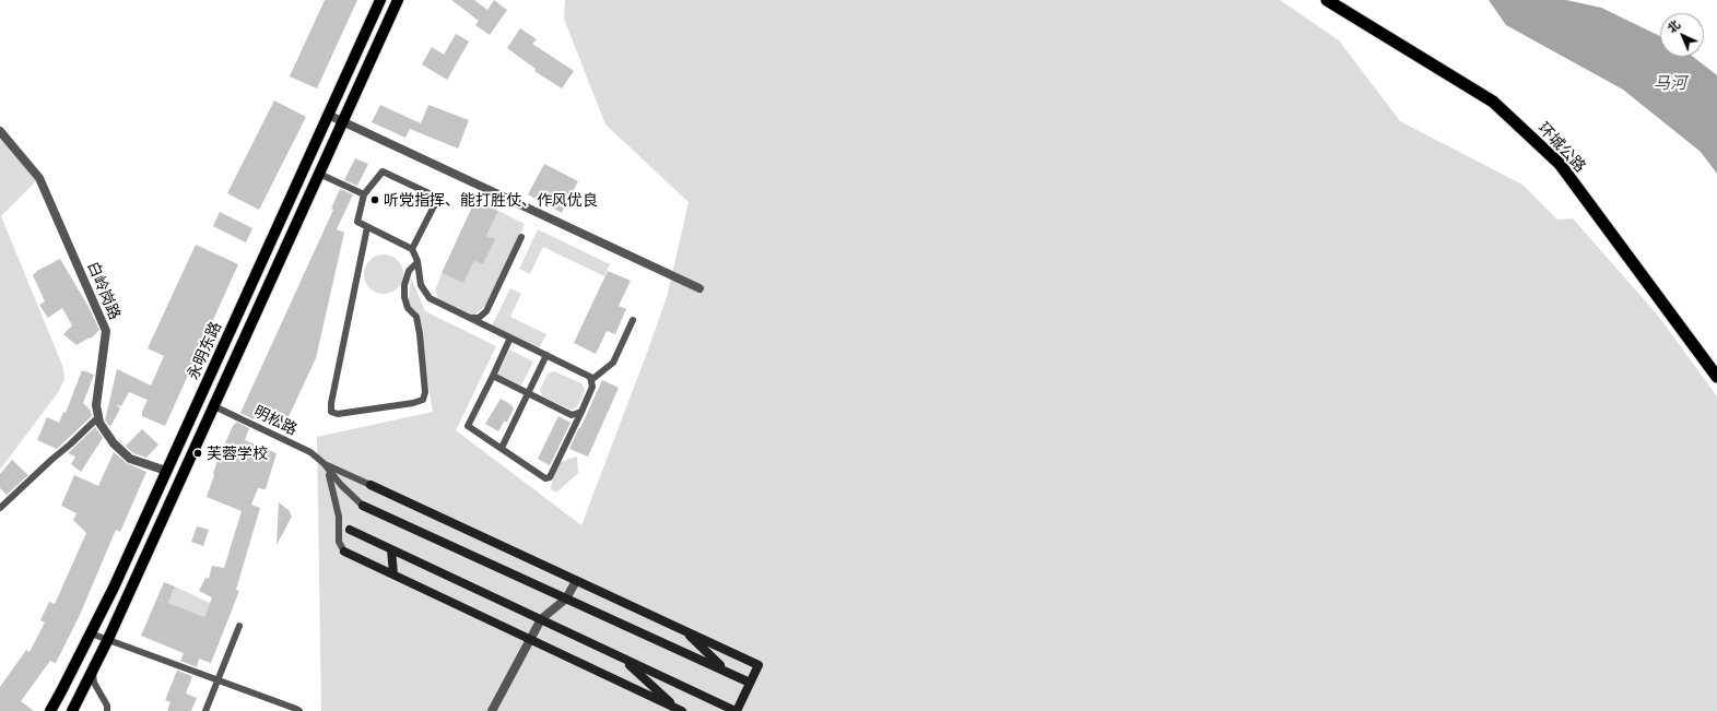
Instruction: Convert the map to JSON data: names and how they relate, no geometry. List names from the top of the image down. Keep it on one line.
{"streets":{"highway":["环城公路"],"main road":["永明东路"],"street":["白岭岗路"],"lane":["明松路"]},"crossings":[["白岭岗路","永明东路"],["永明东路","明松路"]],"water":["马河"],"places":["听党指挥、能打胜仗、作风优良","芙蓉学校"],"north":"top left"}
